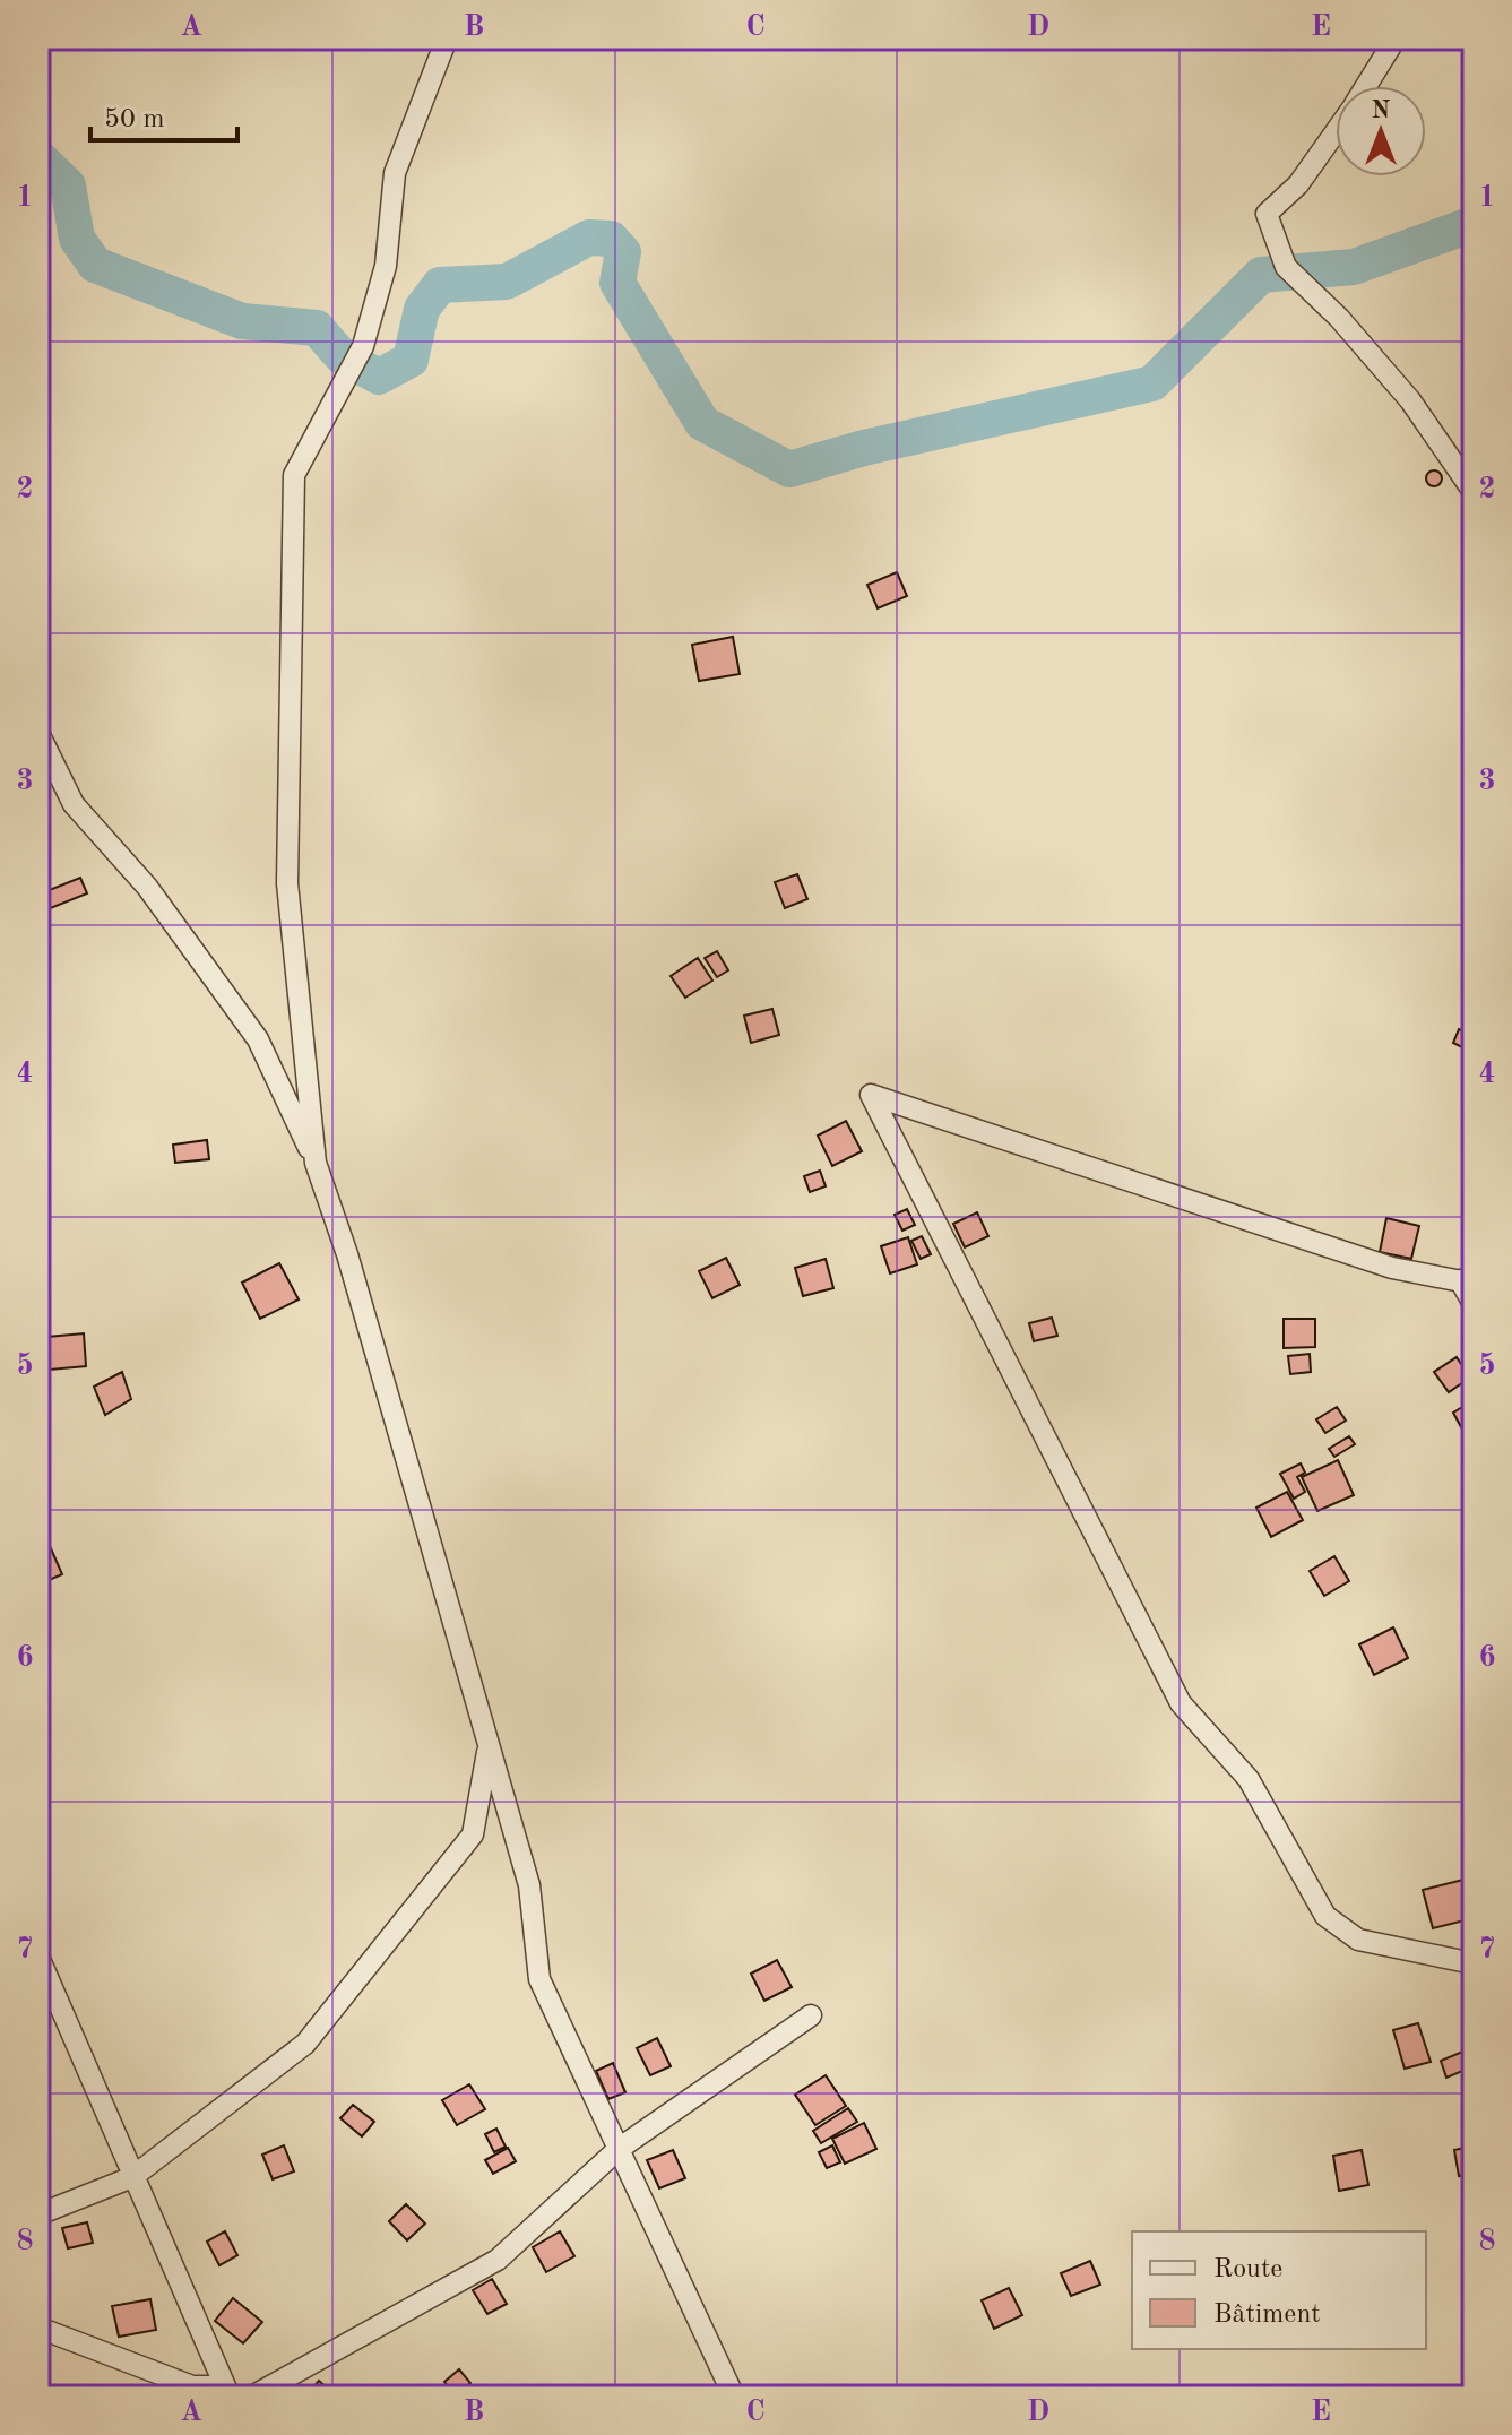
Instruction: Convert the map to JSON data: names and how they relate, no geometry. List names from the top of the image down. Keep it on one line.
{"legend":["Route","Bâtiment"],"scale_bar":"50 m","north":"top","grid":{"columns":["A","B","C","D","E"],"rows":["1","2","3","4","5","6","7","8"]}}
